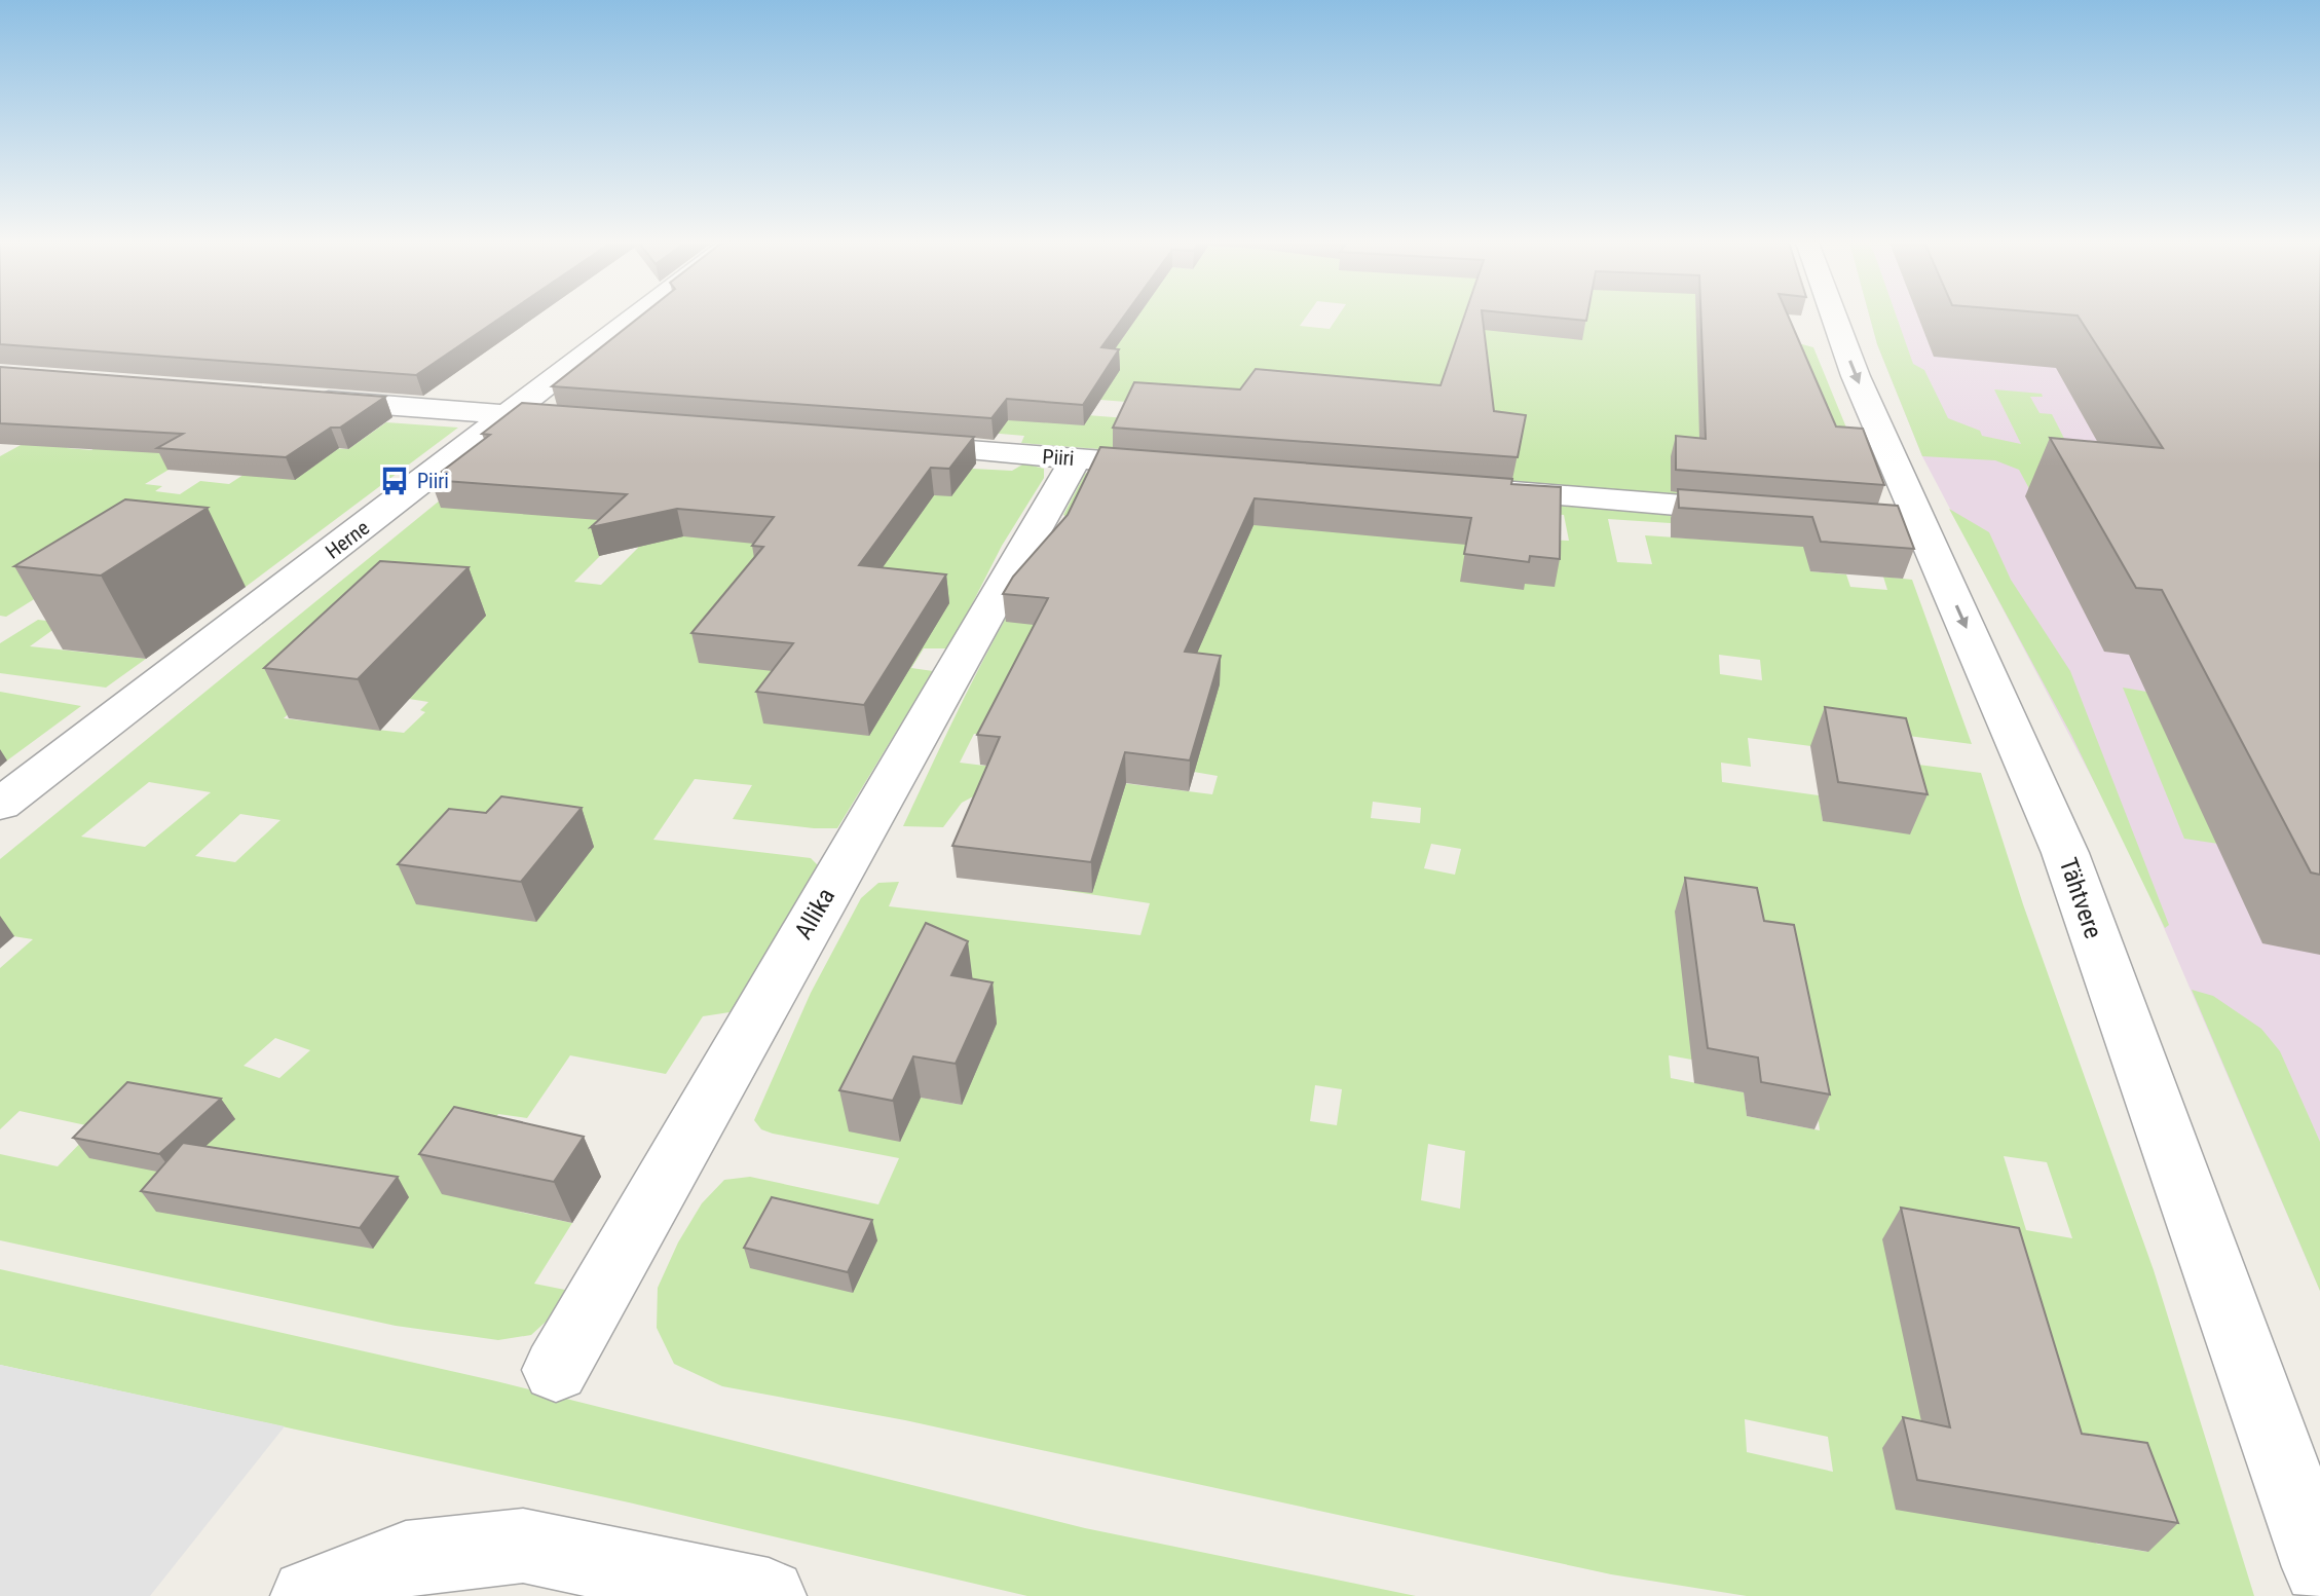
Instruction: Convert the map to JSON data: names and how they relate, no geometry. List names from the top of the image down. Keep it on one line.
{"streets":{"street":["Piiri","Herne","Tähtvere","Allika"]},"crossings":[["Piiri","Allika"]],"one_way":["Tähtvere"],"places":{"bus stop":["Piiri"]}}
